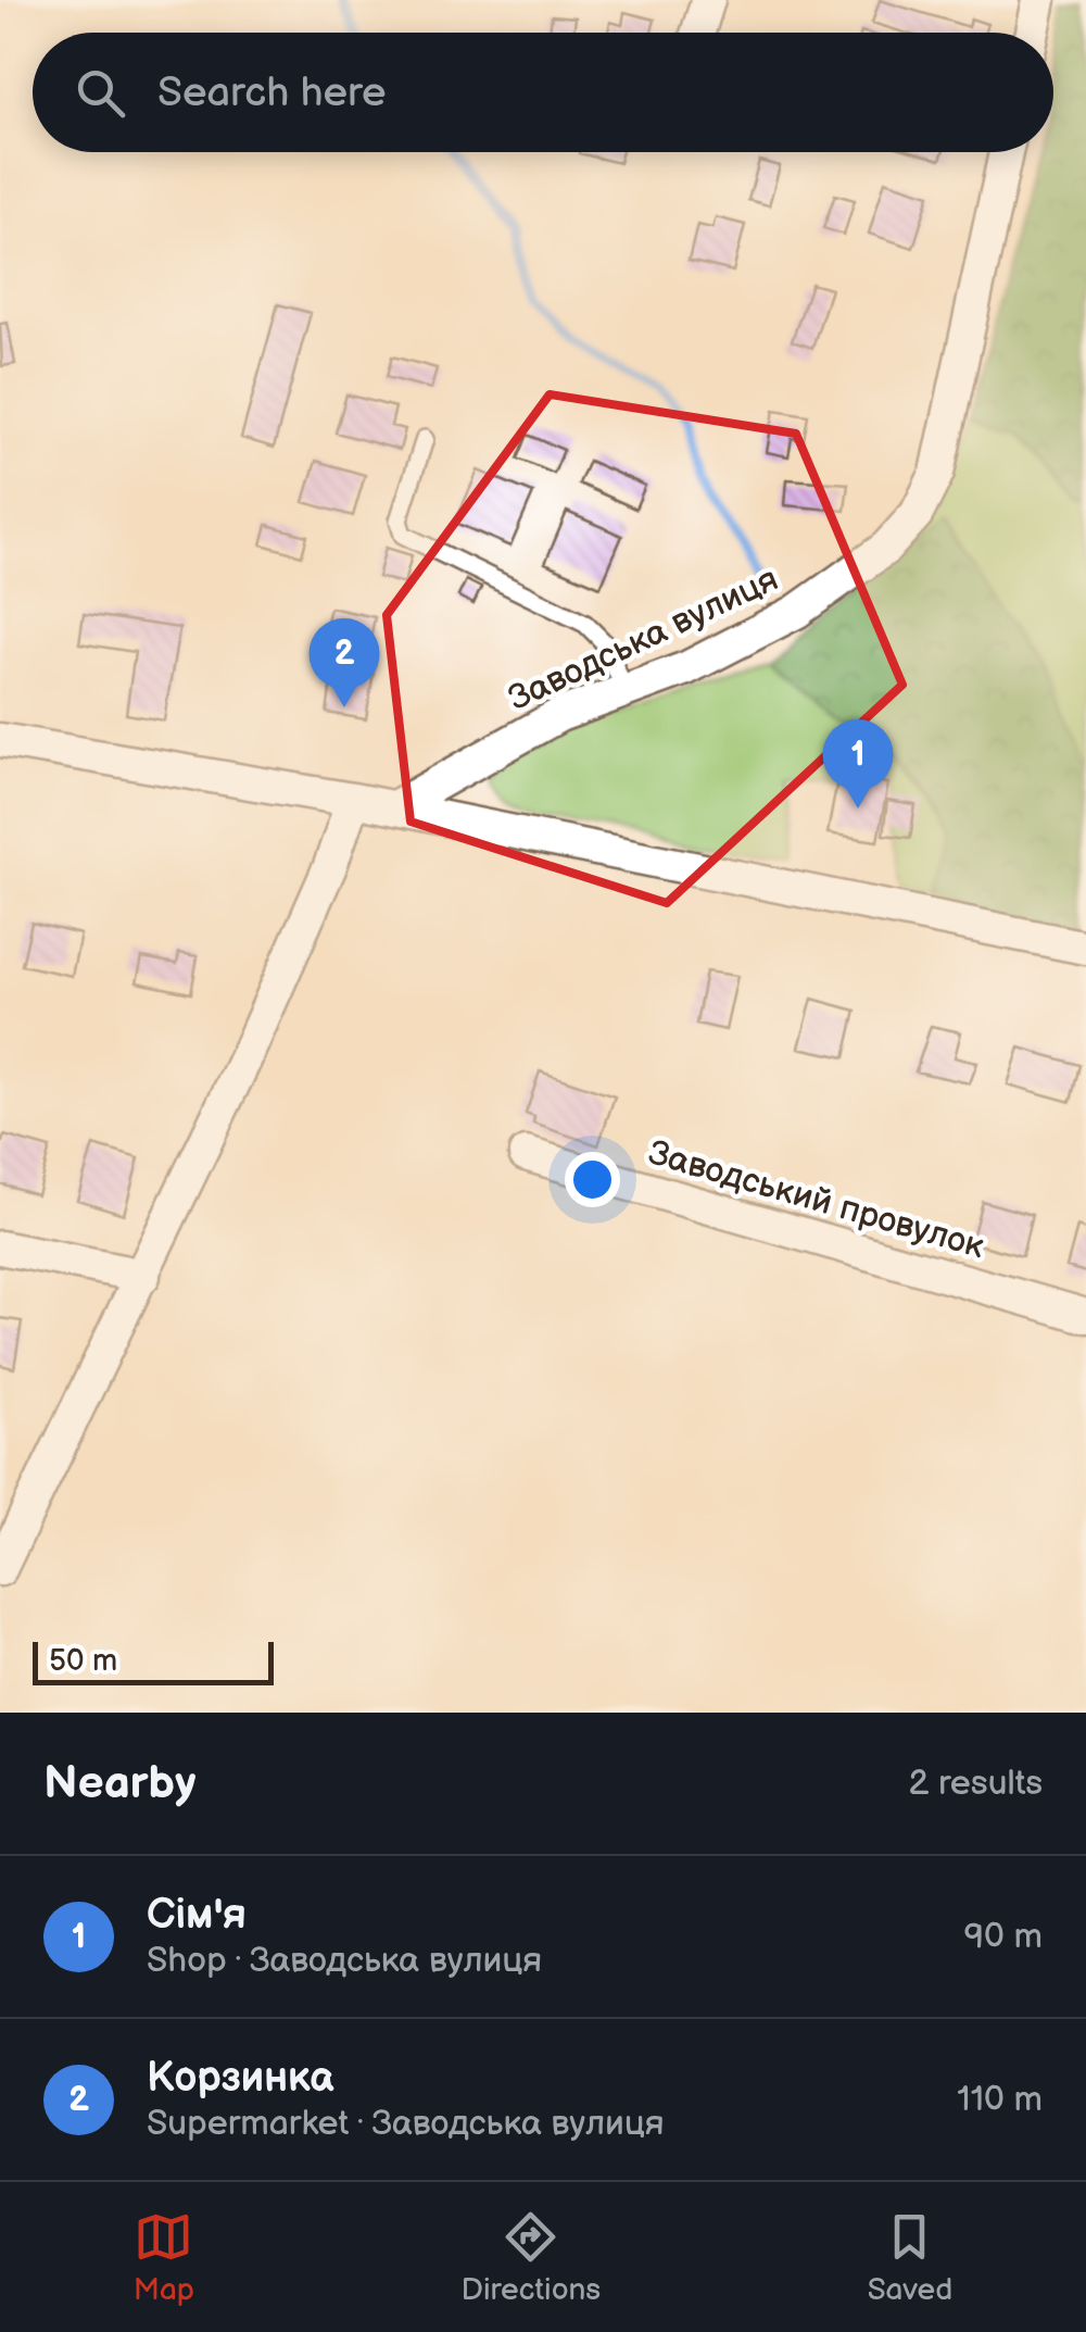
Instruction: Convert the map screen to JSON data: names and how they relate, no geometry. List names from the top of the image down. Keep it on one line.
{"streets":{"street":["Заводська вулиця","Заводський провулок"]},"scale_bar":"50 m","page":{"search":"Search here","pins":["2","1"],"scale":"50 m","heading":["Nearby","2 results"],"list":[{"mark":"1","name":"Сім'я","note":"Shop · Заводська вулиця","value":"90 m"},{"mark":"2","name":"Корзинка","note":"Supermarket · Заводська вулиця","value":"110 m"}],"nav":["Map","Directions","Saved"]}}
